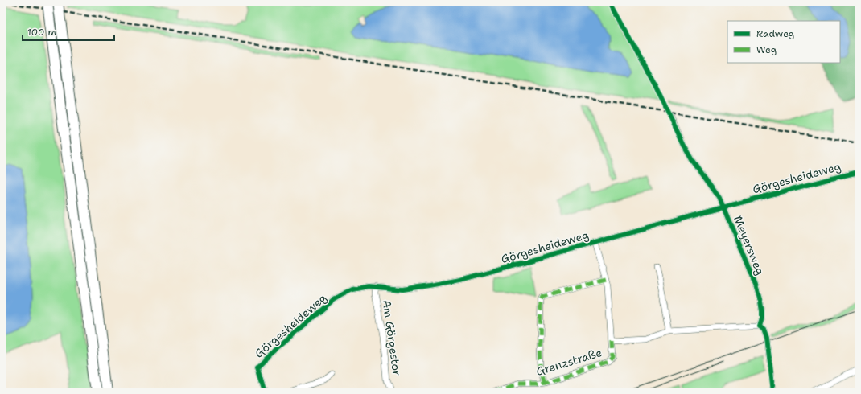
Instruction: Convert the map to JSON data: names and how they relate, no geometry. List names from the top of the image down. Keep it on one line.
{"streets":{"street":["Görgesheideweg","Meyersweg","Am Görgestor","Grenzstraße"]},"crossings":[["Görgesheideweg","Meyersweg"],["Görgesheideweg","Am Görgestor"],["Görgesheideweg","Grenzstraße"]],"legend":["Radweg","Weg"],"scale_bar":"100 m"}
